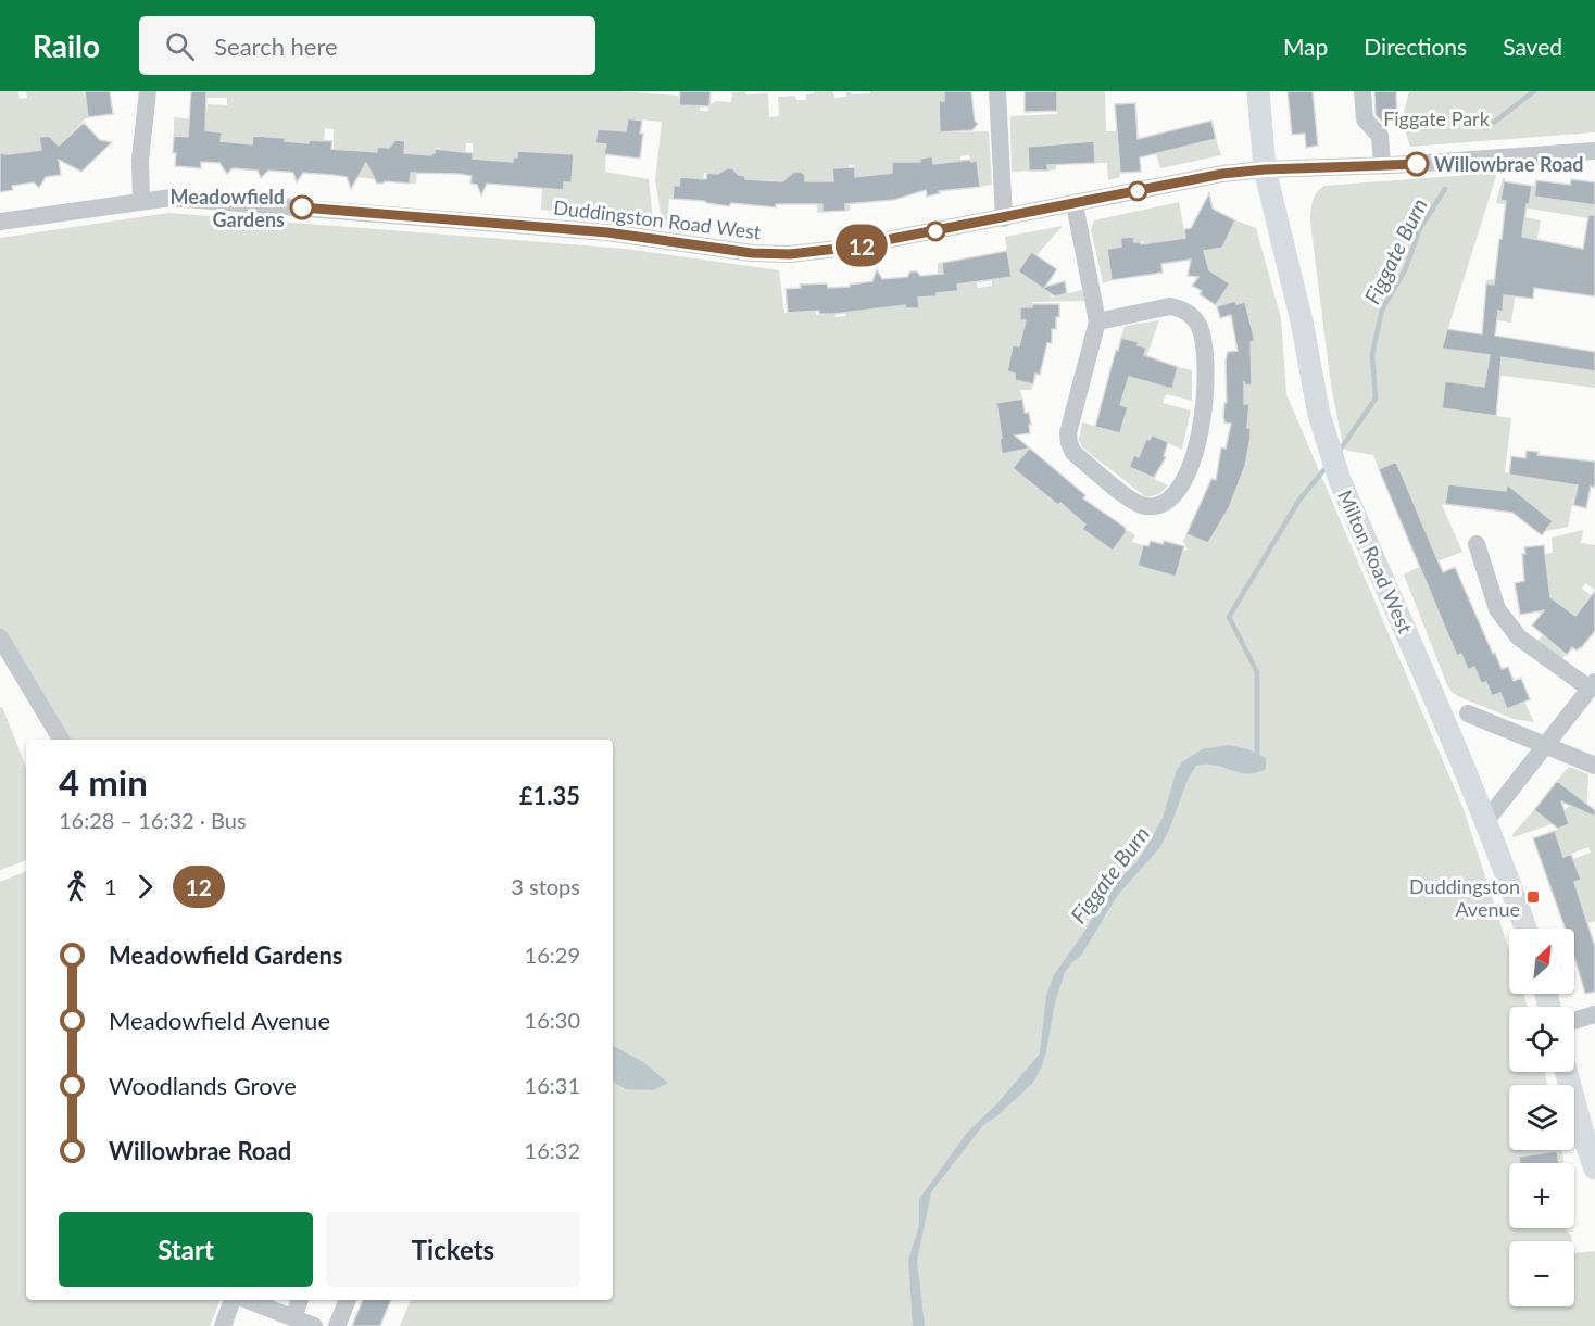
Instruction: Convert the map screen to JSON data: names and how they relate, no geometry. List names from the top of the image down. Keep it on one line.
{"streets":{"main road":["Milton Road West"],"street":["Duddingston Road West"]},"crossings":[["Duddingston Road West","Milton Road West"]],"water":["Figgate Burn"],"parks":["Figgate Park"],"places":{"other":["Willowbrae Road","Meadowfield Gardens"],"transit":["Duddingston Avenue"]},"lines":["bus line 12"],"north":"top right","page":{"header":"Railo","search":"Search here","nav":["Map","Directions","Saved"],"on_map":"12","heading":["4 min","16:28 – 16:32 · Bus","£1.35"],"legs":["1","12","3 stops"],"list":[{"name":"Meadowfield Gardens","value":"16:29"},{"name":"Meadowfield Avenue","value":"16:30"},{"name":"Woodlands Grove","value":"16:31"},{"name":"Willowbrae Road","value":"16:32"}],"map_buttons":["+","−"],"buttons":["Start","Tickets"]}}
